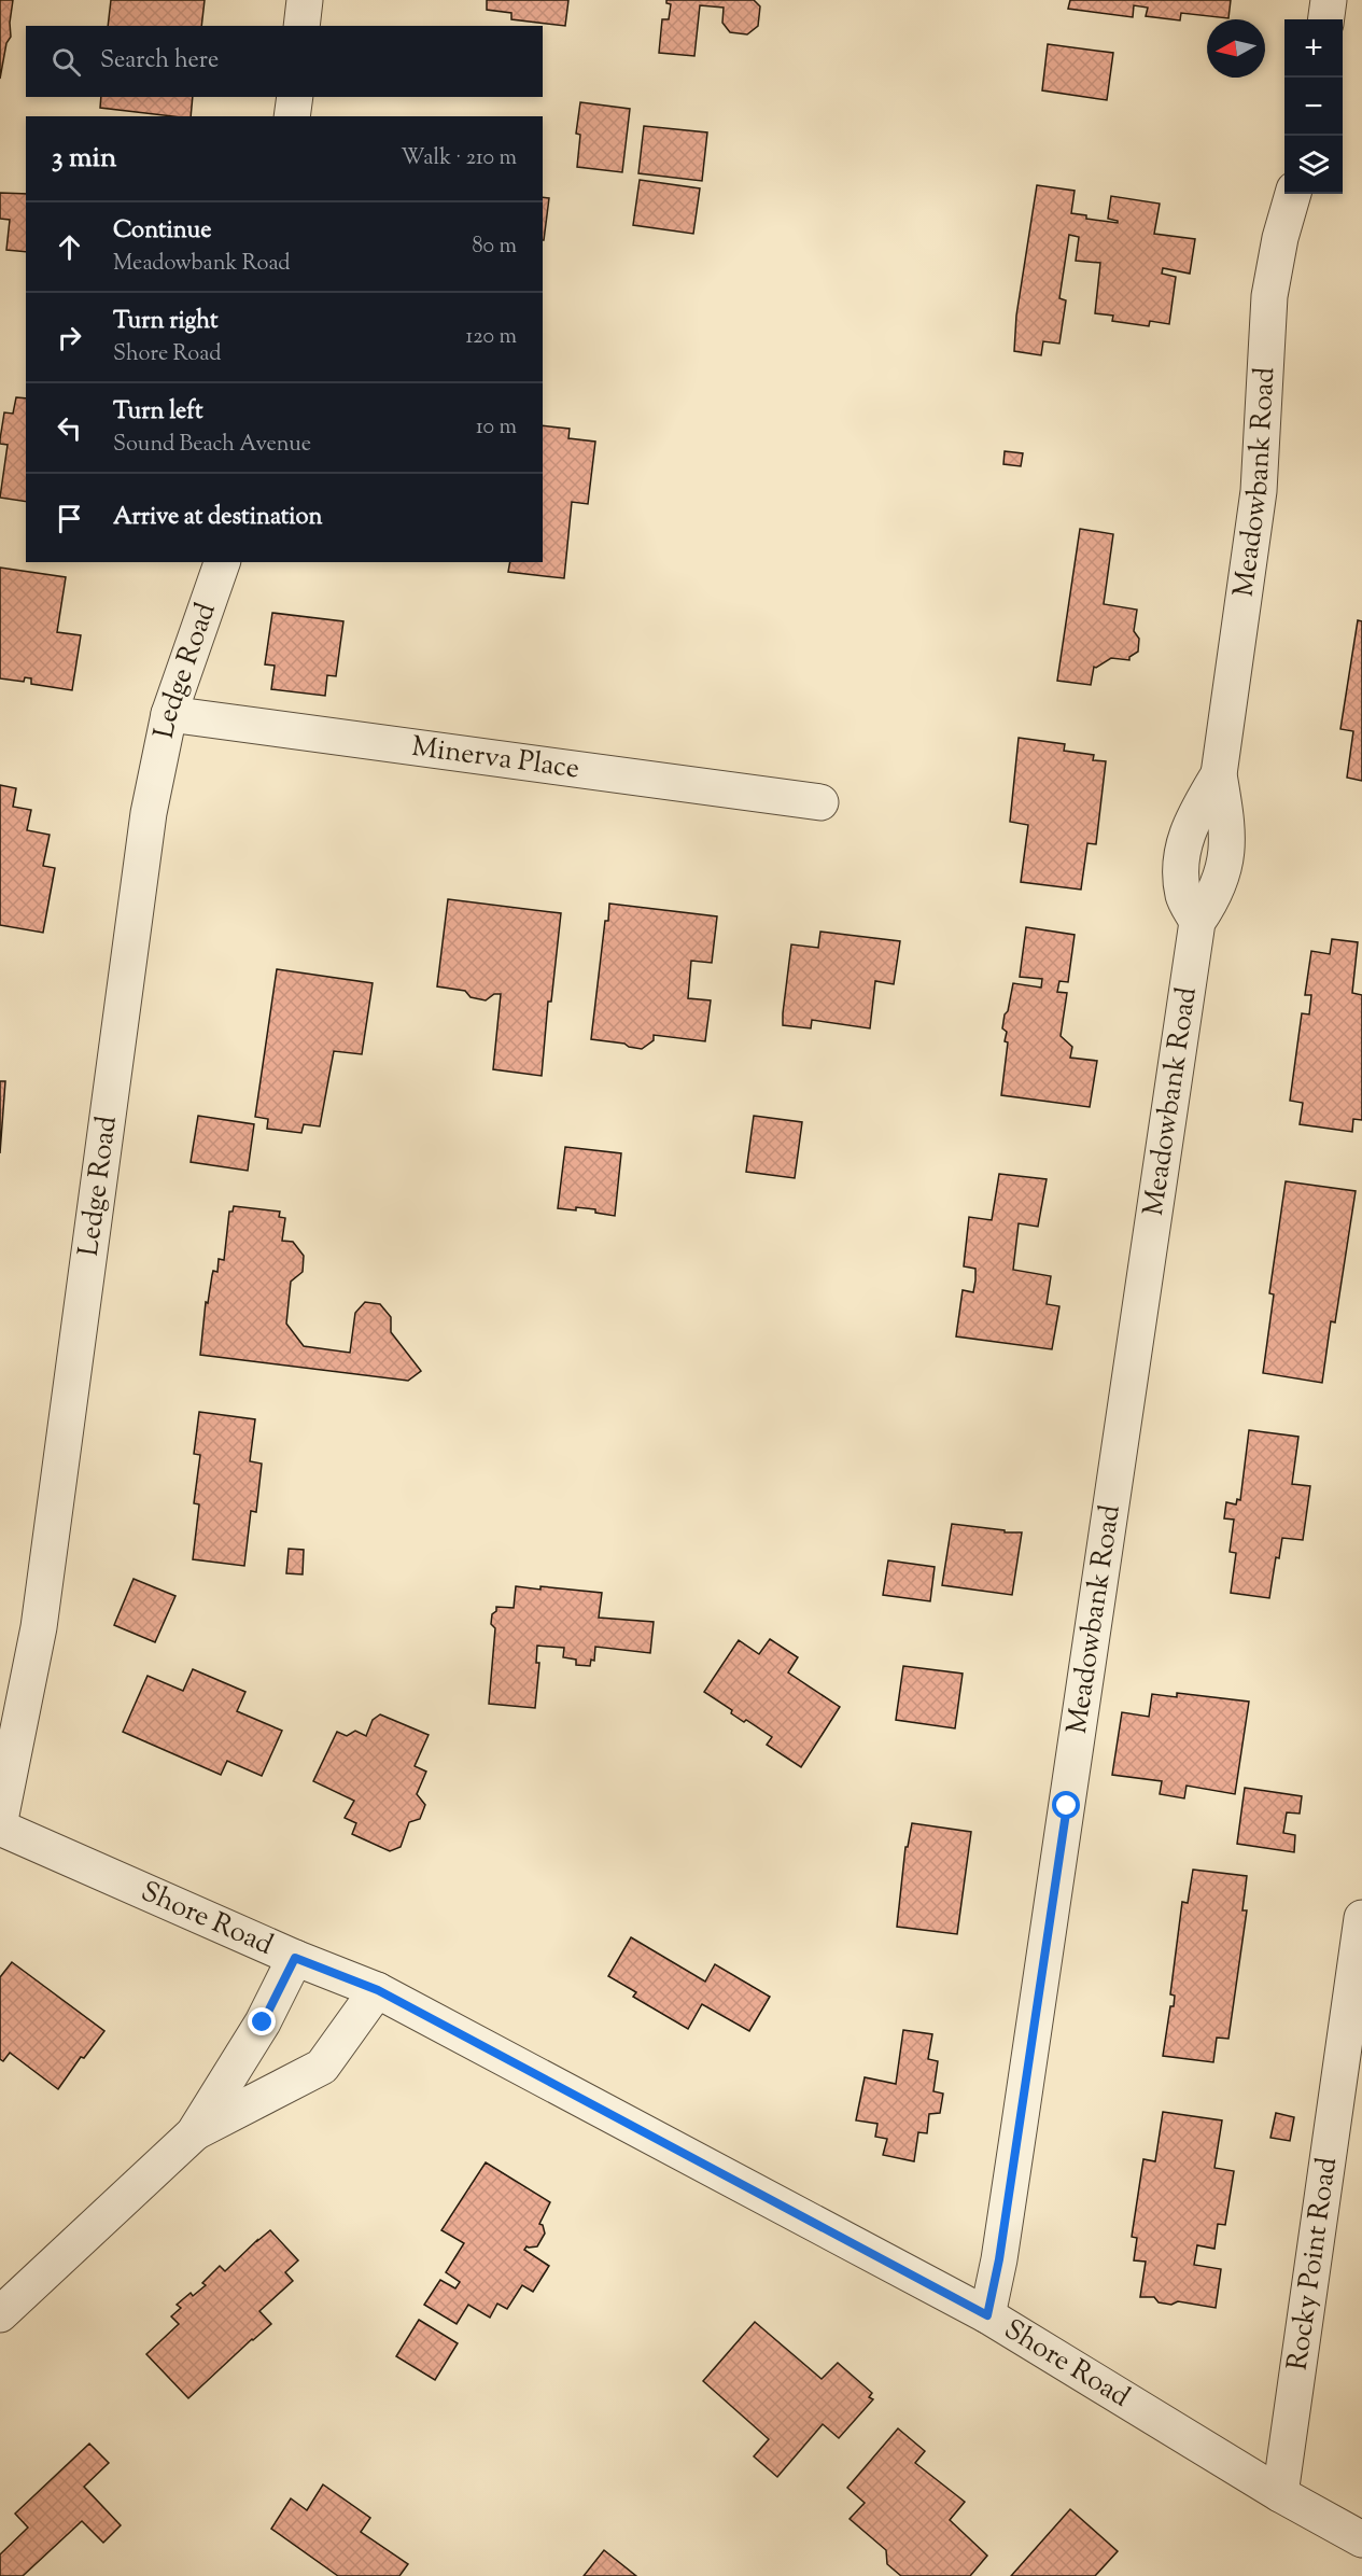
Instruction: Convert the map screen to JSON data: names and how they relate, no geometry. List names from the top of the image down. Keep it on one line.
{"streets":{"street":["Meadowbank Road","Ledge Road","Minerva Place","Shore Road","Rocky Point Road"]},"crossings":[["Meadowbank Road","Shore Road"],["Ledge Road","Minerva Place"],["Shore Road","Rocky Point Road"]],"north":"left","page":{"map_buttons":["+","−"],"search":"Search here","heading":["3 min","Walk · 210 m"],"list":[["Continue","Meadowbank Road","80 m"],["Turn right","Shore Road","120 m"],["Turn left","Sound Beach Avenue","10 m"],"Arrive at destination"]}}
